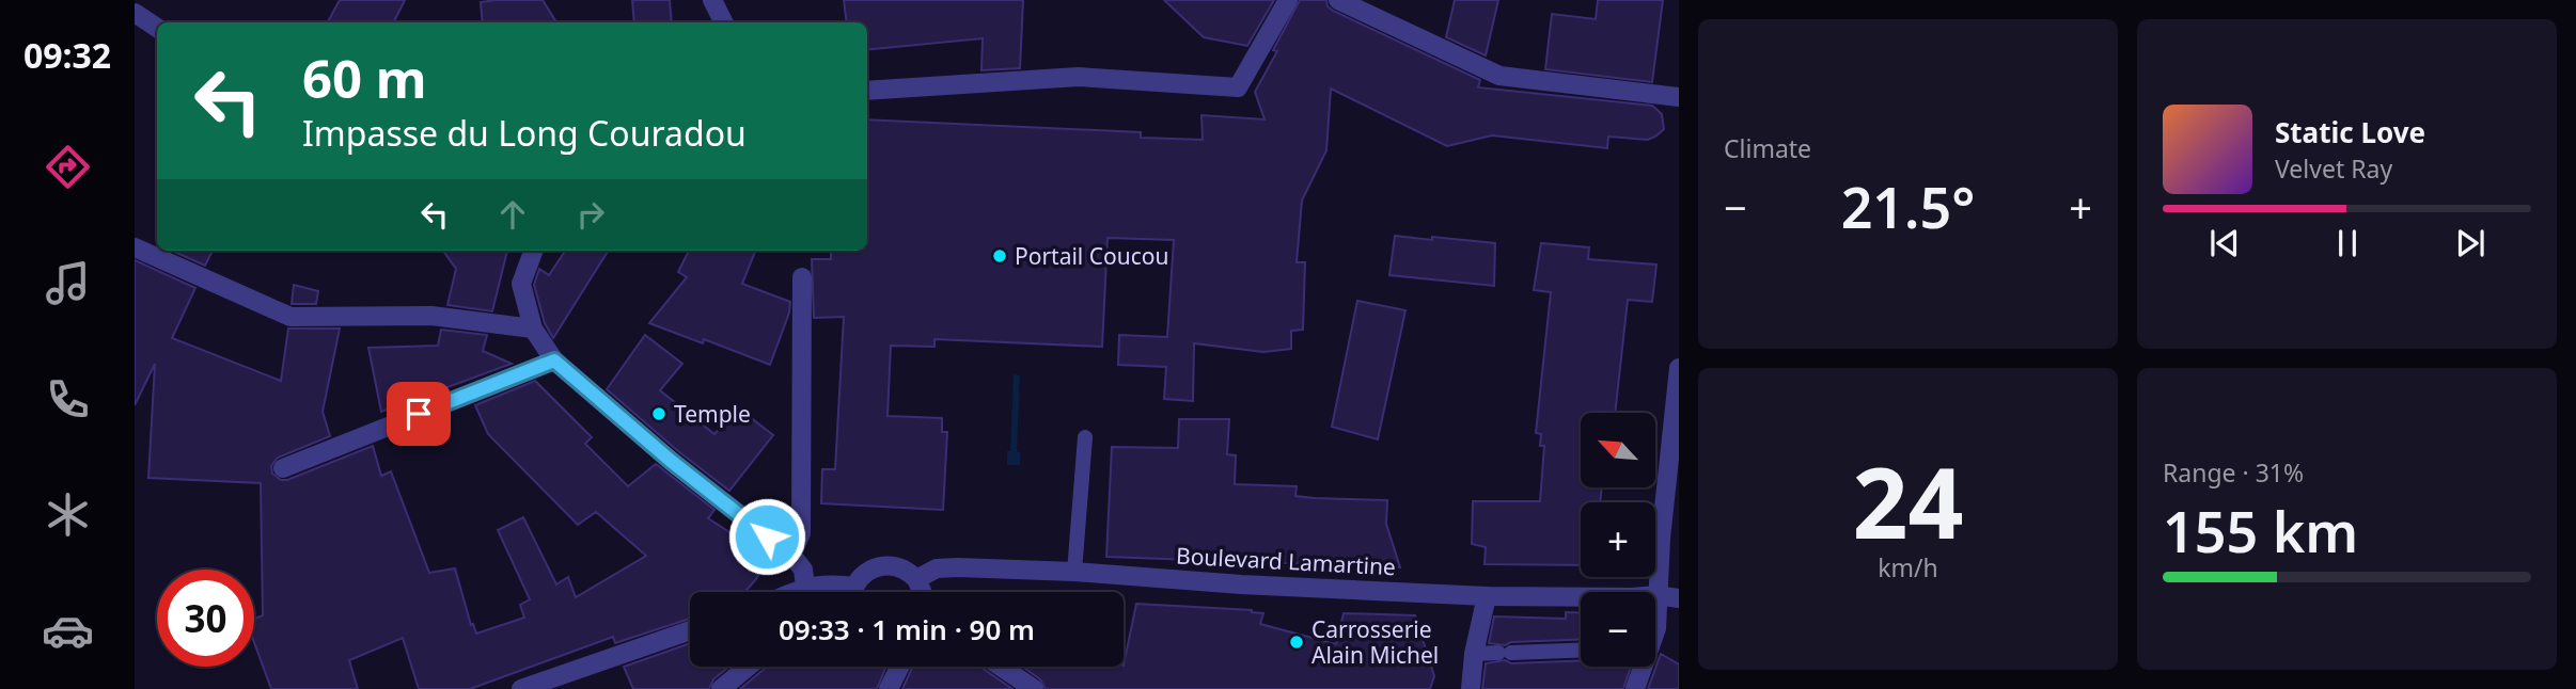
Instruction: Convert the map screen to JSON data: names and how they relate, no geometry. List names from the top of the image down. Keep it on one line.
{"streets":{"street":["Boulevard Lamartine"]},"places":["Portail Coucou","Temple","Carrosserie Alain Michel"],"north":"top left","page":{"tabs":"09:32","tile":["Climate",["24","km/h"],["Range · 31%","155 km"]],"turn":["60 m","Impasse du Long Couradou"],"song":["Static Love","Velvet Ray"],"heat":["−","21.5°","+"],"map_buttons":["+","−"],"limit":"30","trip":"09:33 · 1 min · 90 m"}}
